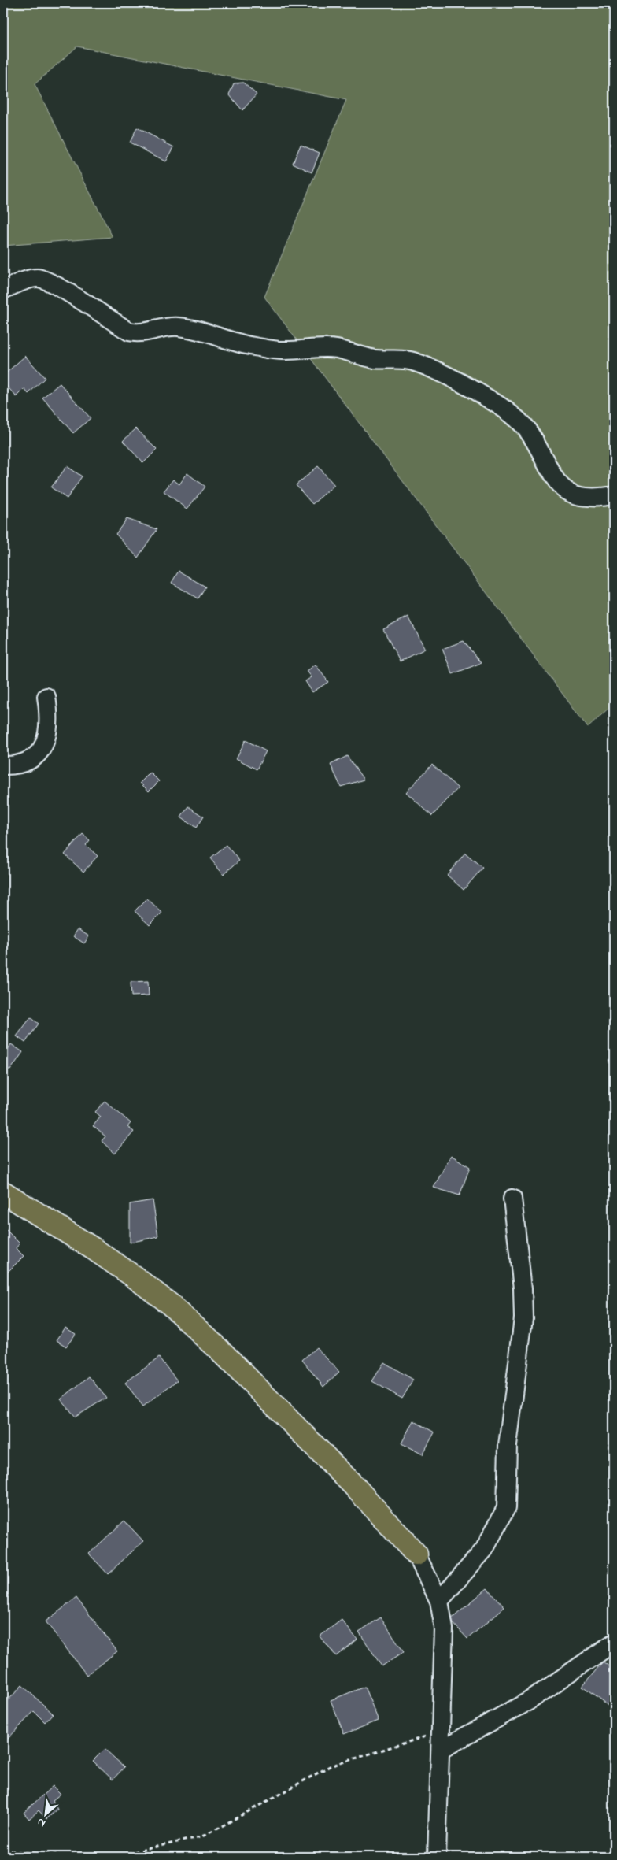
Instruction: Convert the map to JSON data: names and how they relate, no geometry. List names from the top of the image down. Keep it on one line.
{"north":"bottom left"}
